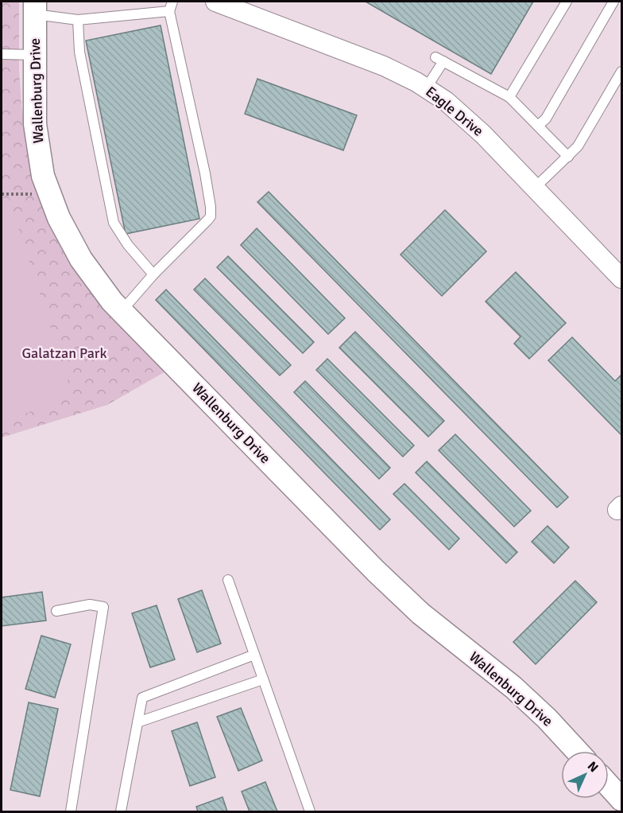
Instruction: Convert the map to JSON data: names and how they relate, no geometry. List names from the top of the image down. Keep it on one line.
{"streets":{"street":["Wallenburg Drive","Eagle Drive"]},"parks":["Galatzan Park"],"north":"top right"}
